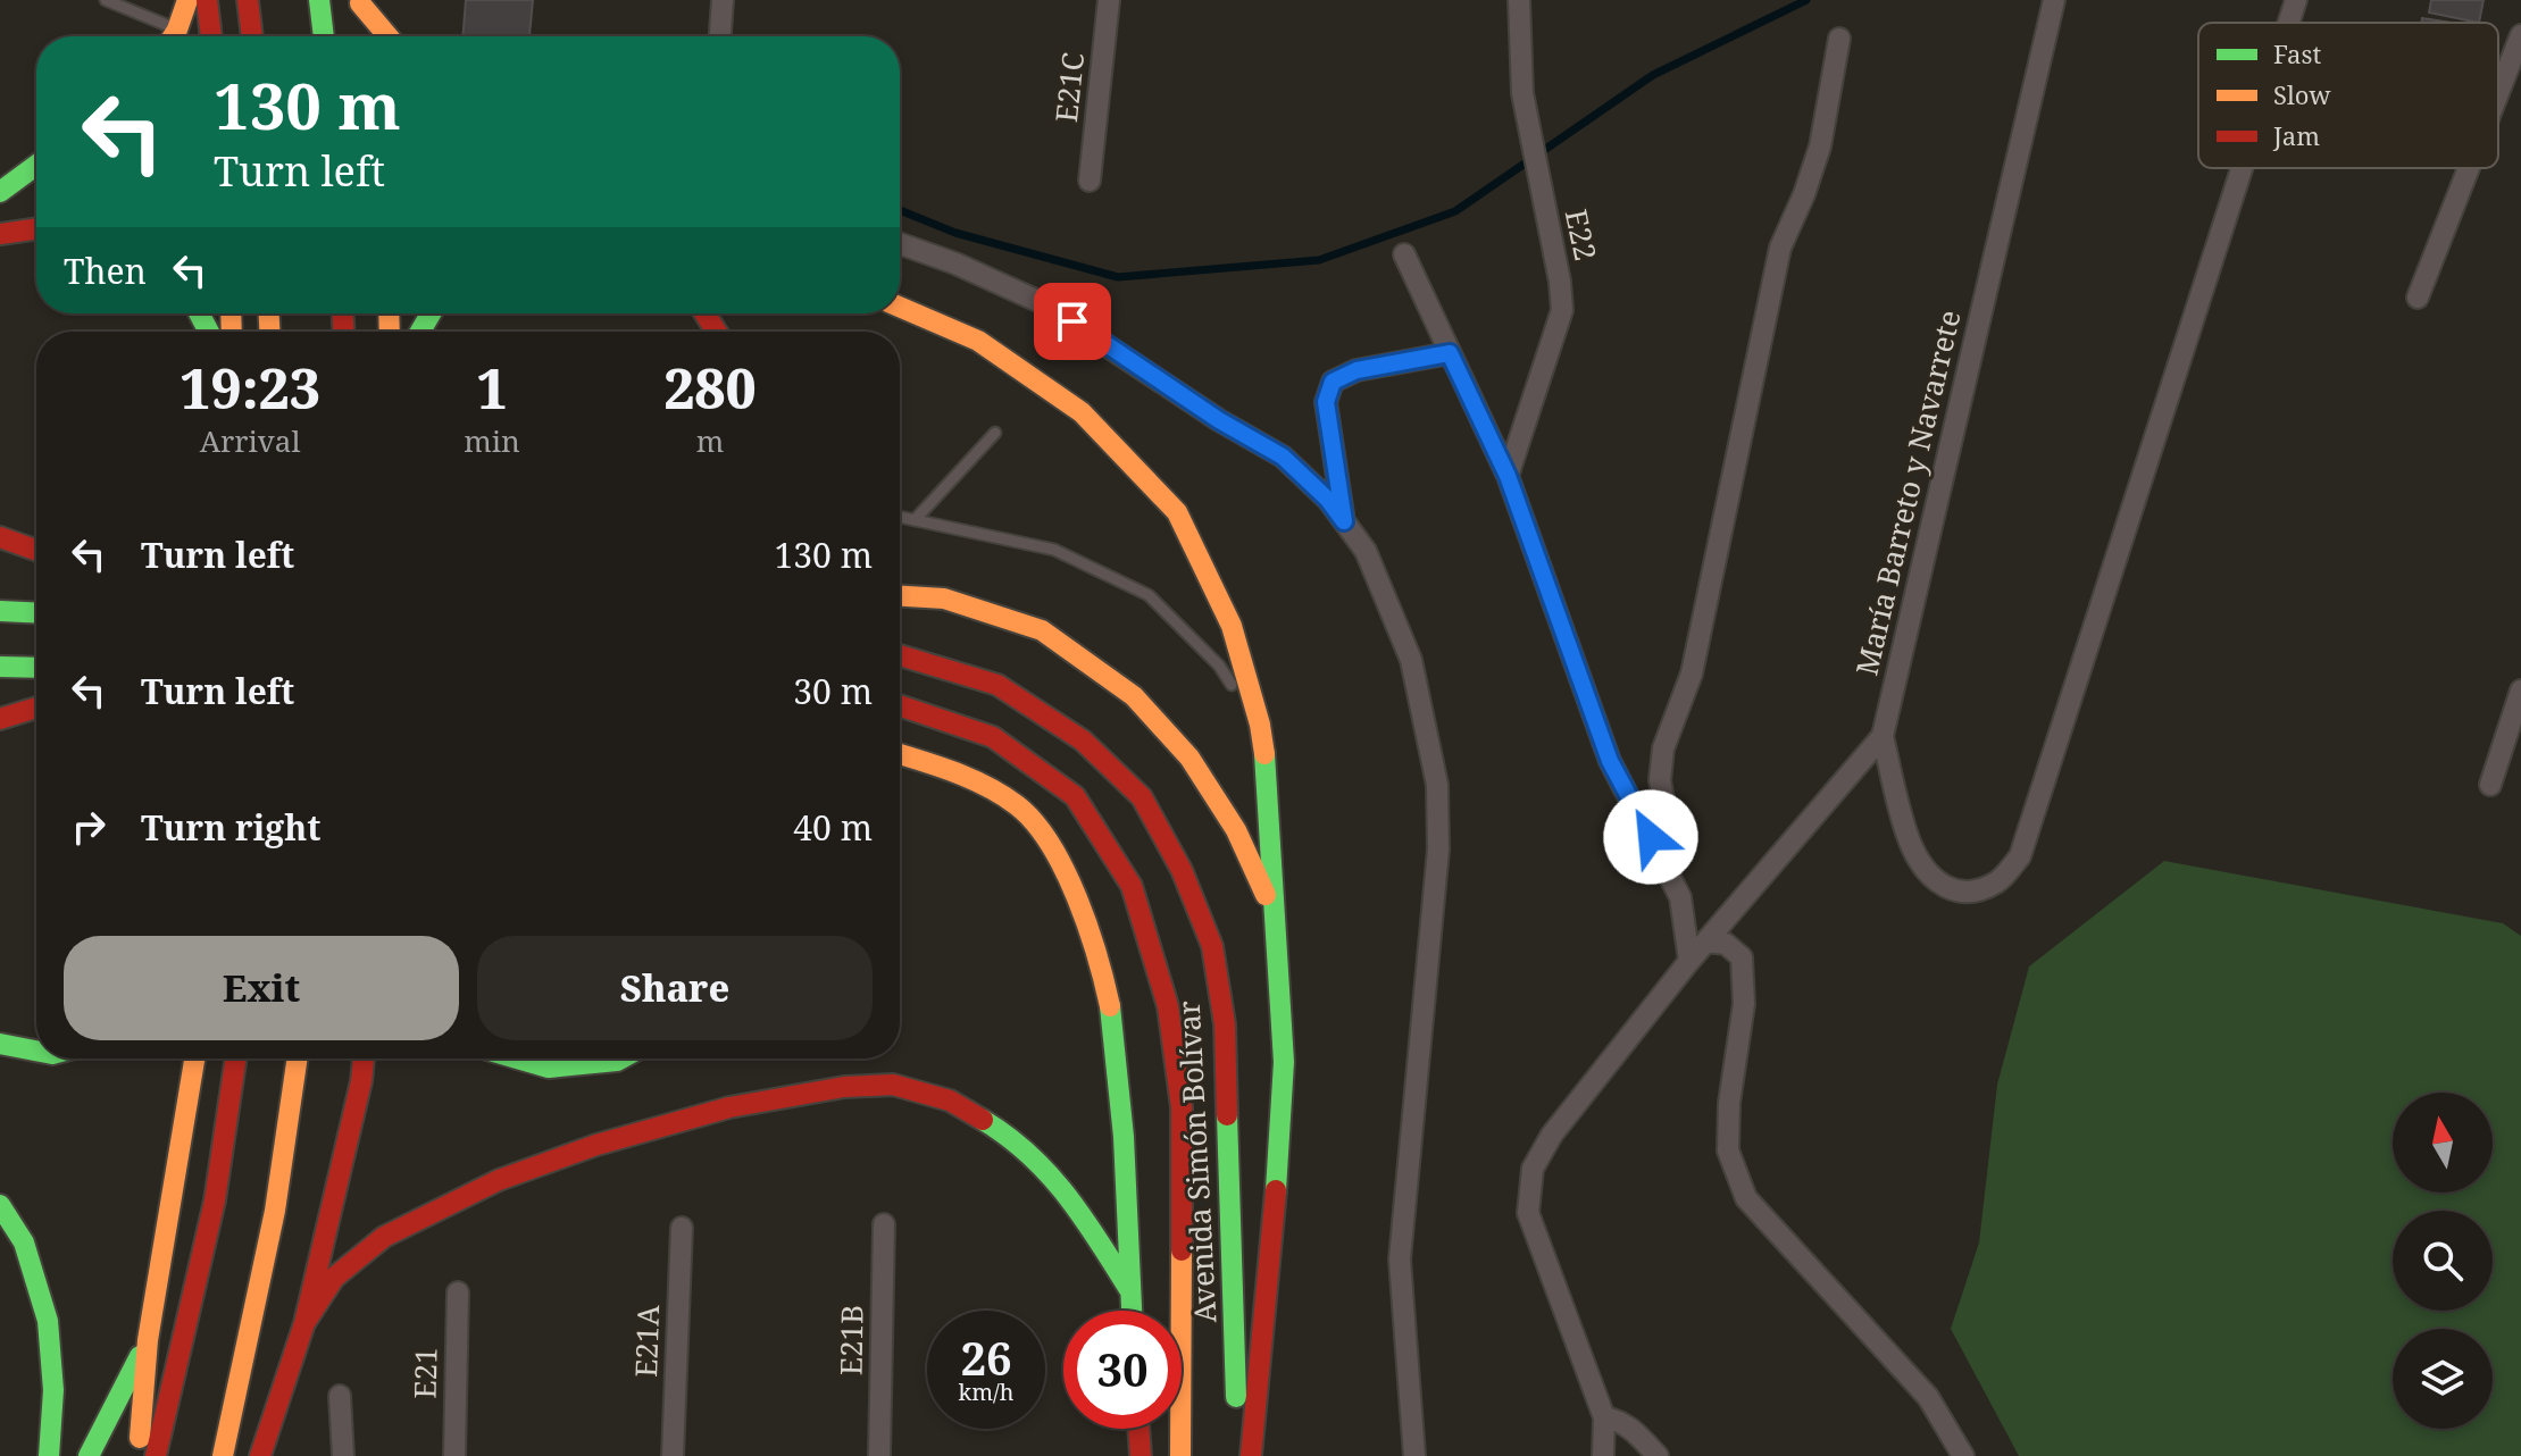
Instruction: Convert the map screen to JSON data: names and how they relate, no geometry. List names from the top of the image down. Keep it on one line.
{"streets":{"highway":["Avenida Simón Bolívar"],"street":["E21C","E22","María Barreto y Navarrete","E21B","E21A","E21"]},"legend":["Fast","Slow","Jam"],"north":"top","page":{"turn":["130 m","Turn left"],"then":"Then","eta":["19:23","Arrival","1","min","280","m"],"list":[{"name":"Turn left","value":"130 m"},{"name":"Turn left","value":"30 m"},{"name":"Turn right","value":"40 m"}],"buttons":["Exit","Share"],"speed":"26 km/h","limit":"30"}}
